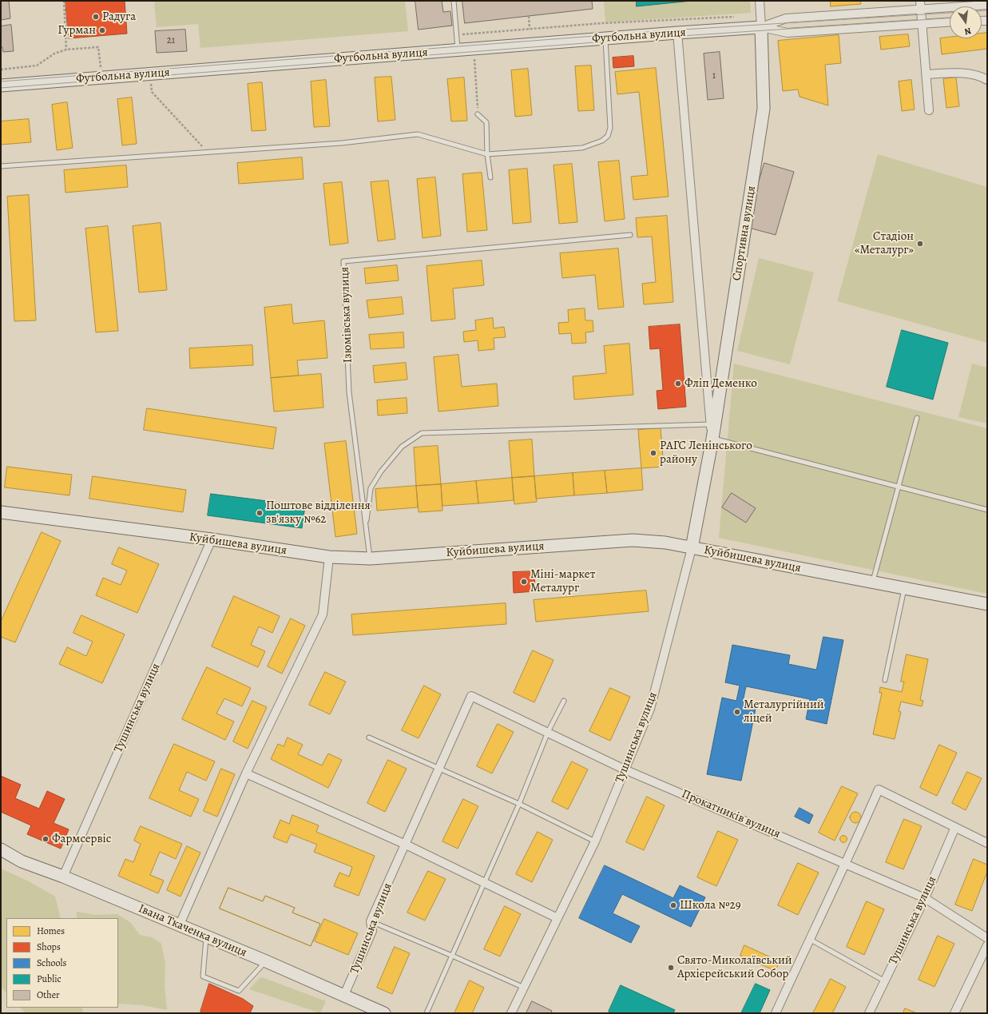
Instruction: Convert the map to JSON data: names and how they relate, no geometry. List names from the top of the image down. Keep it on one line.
{"streets":{"main road":["Футбольна вулиця","Спортивна вулиця","Куйбишева вулиця","Івана Ткаченка вулиця"],"street":["Тушинська вулиця","Прокатників вулиця"],"lane":["Ізюмівська вулиця"]},"crossings":[["Футбольна вулиця","Спортивна вулиця"],["Спортивна вулиця","Куйбишева вулиця"],["Спортивна вулиця","Тушинська вулиця"],["Ізюмівська вулиця","Куйбишева вулиця"],["Куйбишева вулиця","Тушинська вулиця"],["Тушинська вулиця","Прокатників вулиця"],["Тушинська вулиця","Івана Ткаченка вулиця"]],"places":["Радуга","Гурман","Стадіон «Металург»","Фліп Деменко","РАГС Ленінського району","Поштове відділення зв'язку №62","Міні-маркет Металург","Металургійний ліцей","Фармсервіс","Школа №29","Свято-Миколаївський Архієрейський Собор"],"house_numbers":["21","1"],"legend":["Homes","Shops","Schools","Public","Other"],"north":"bottom"}
